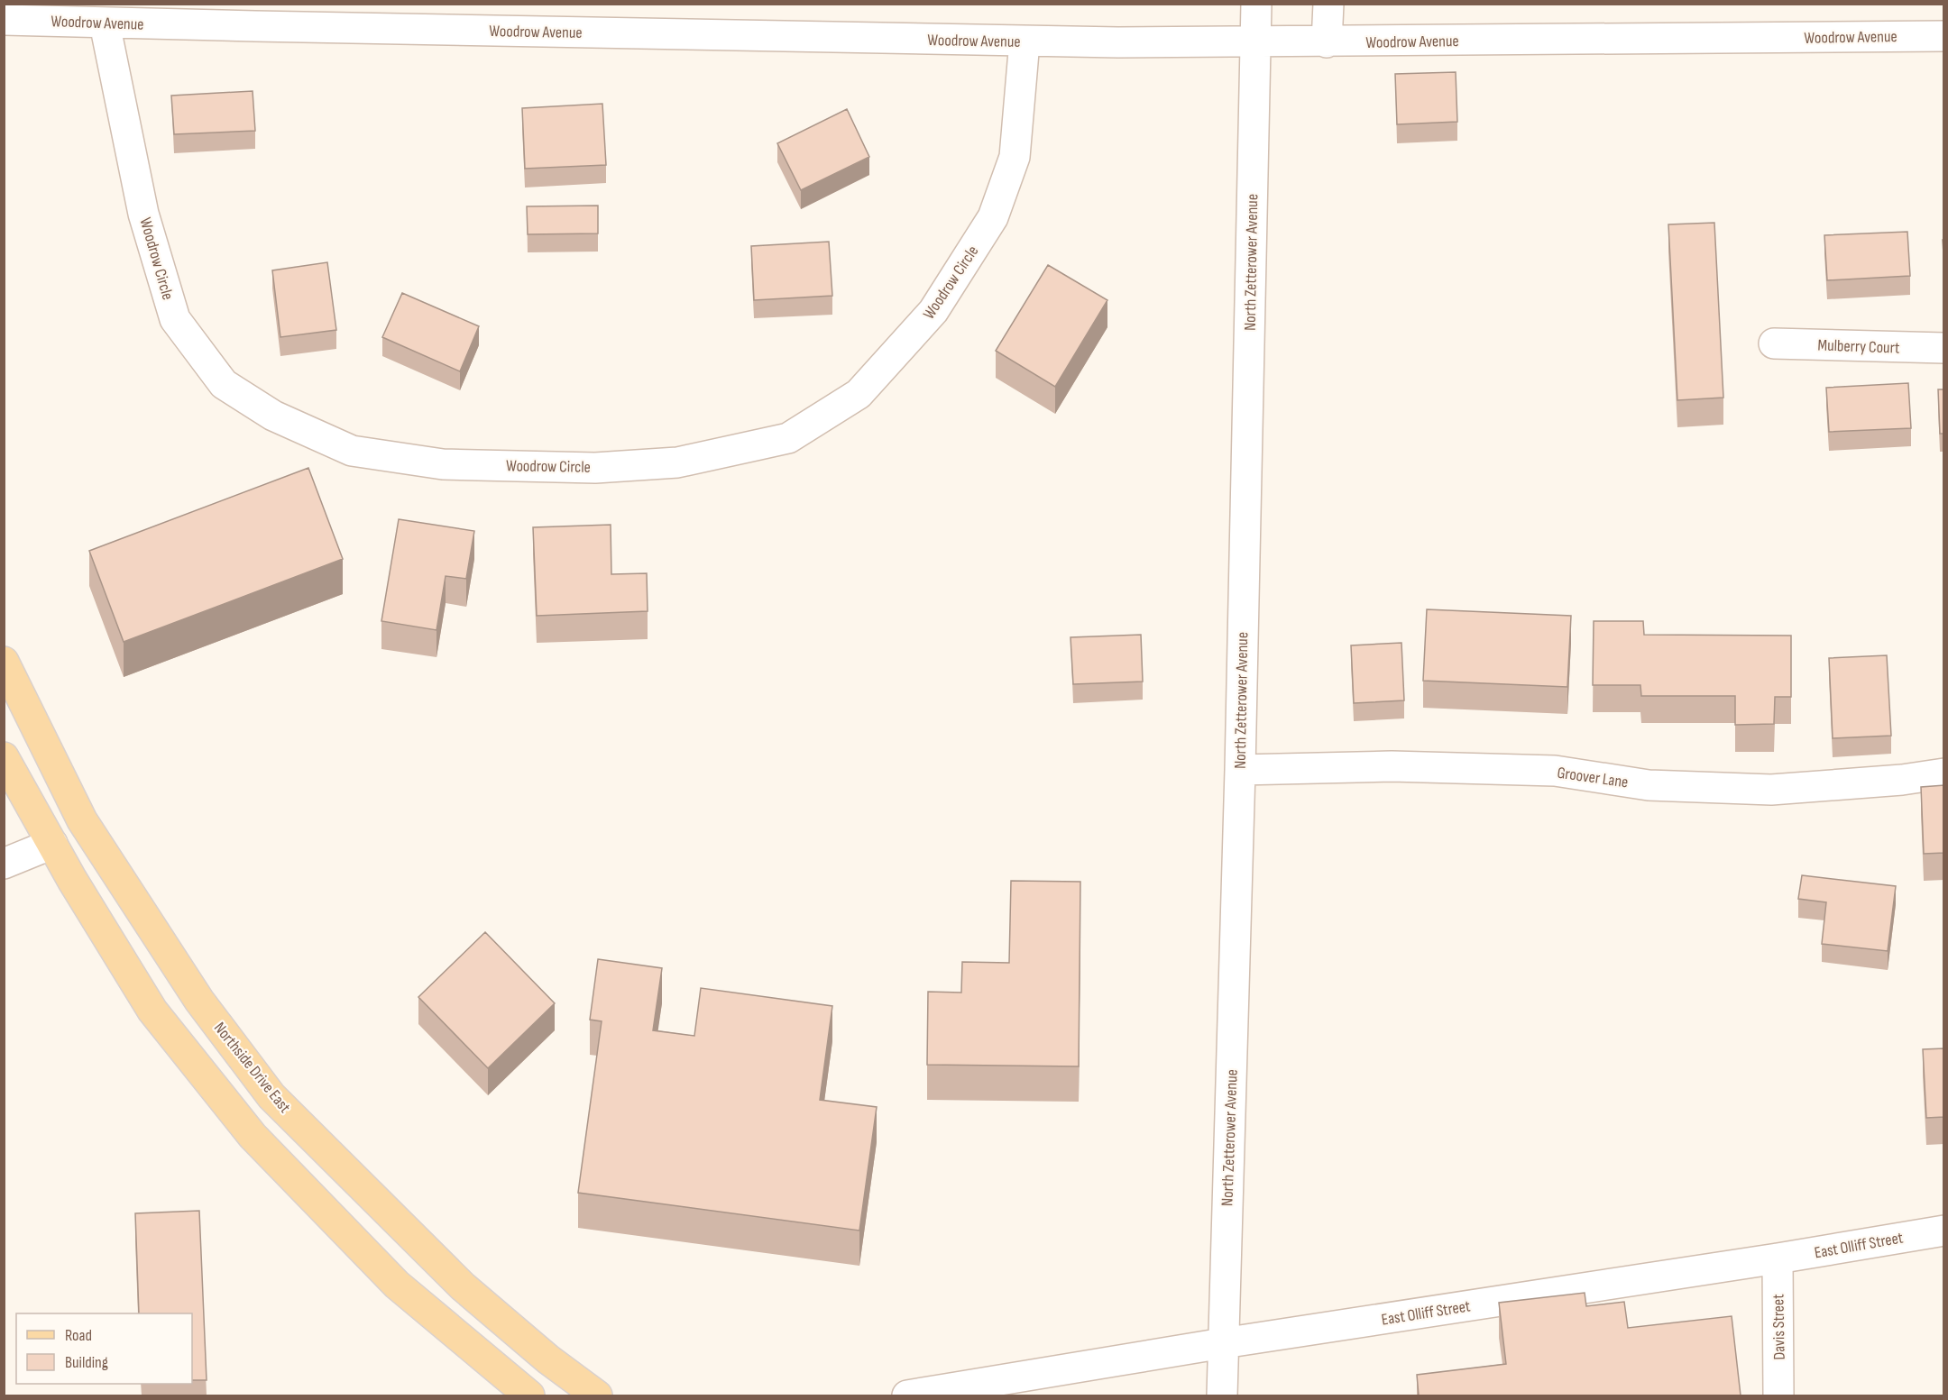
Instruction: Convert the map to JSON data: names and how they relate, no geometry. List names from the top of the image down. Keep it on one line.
{"streets":{"main road":["Northside Drive East"],"street":["Woodrow Avenue","Woodrow Circle","North Zetterower Avenue","Mulberry Court","Groover Lane","East Olliff Street","Davis Street"]},"crossings":[["Woodrow Avenue","Woodrow Circle"],["Woodrow Avenue","North Zetterower Avenue"],["North Zetterower Avenue","Groover Lane"],["North Zetterower Avenue","East Olliff Street"],["East Olliff Street","Davis Street"]],"legend":["Road","Building"]}
